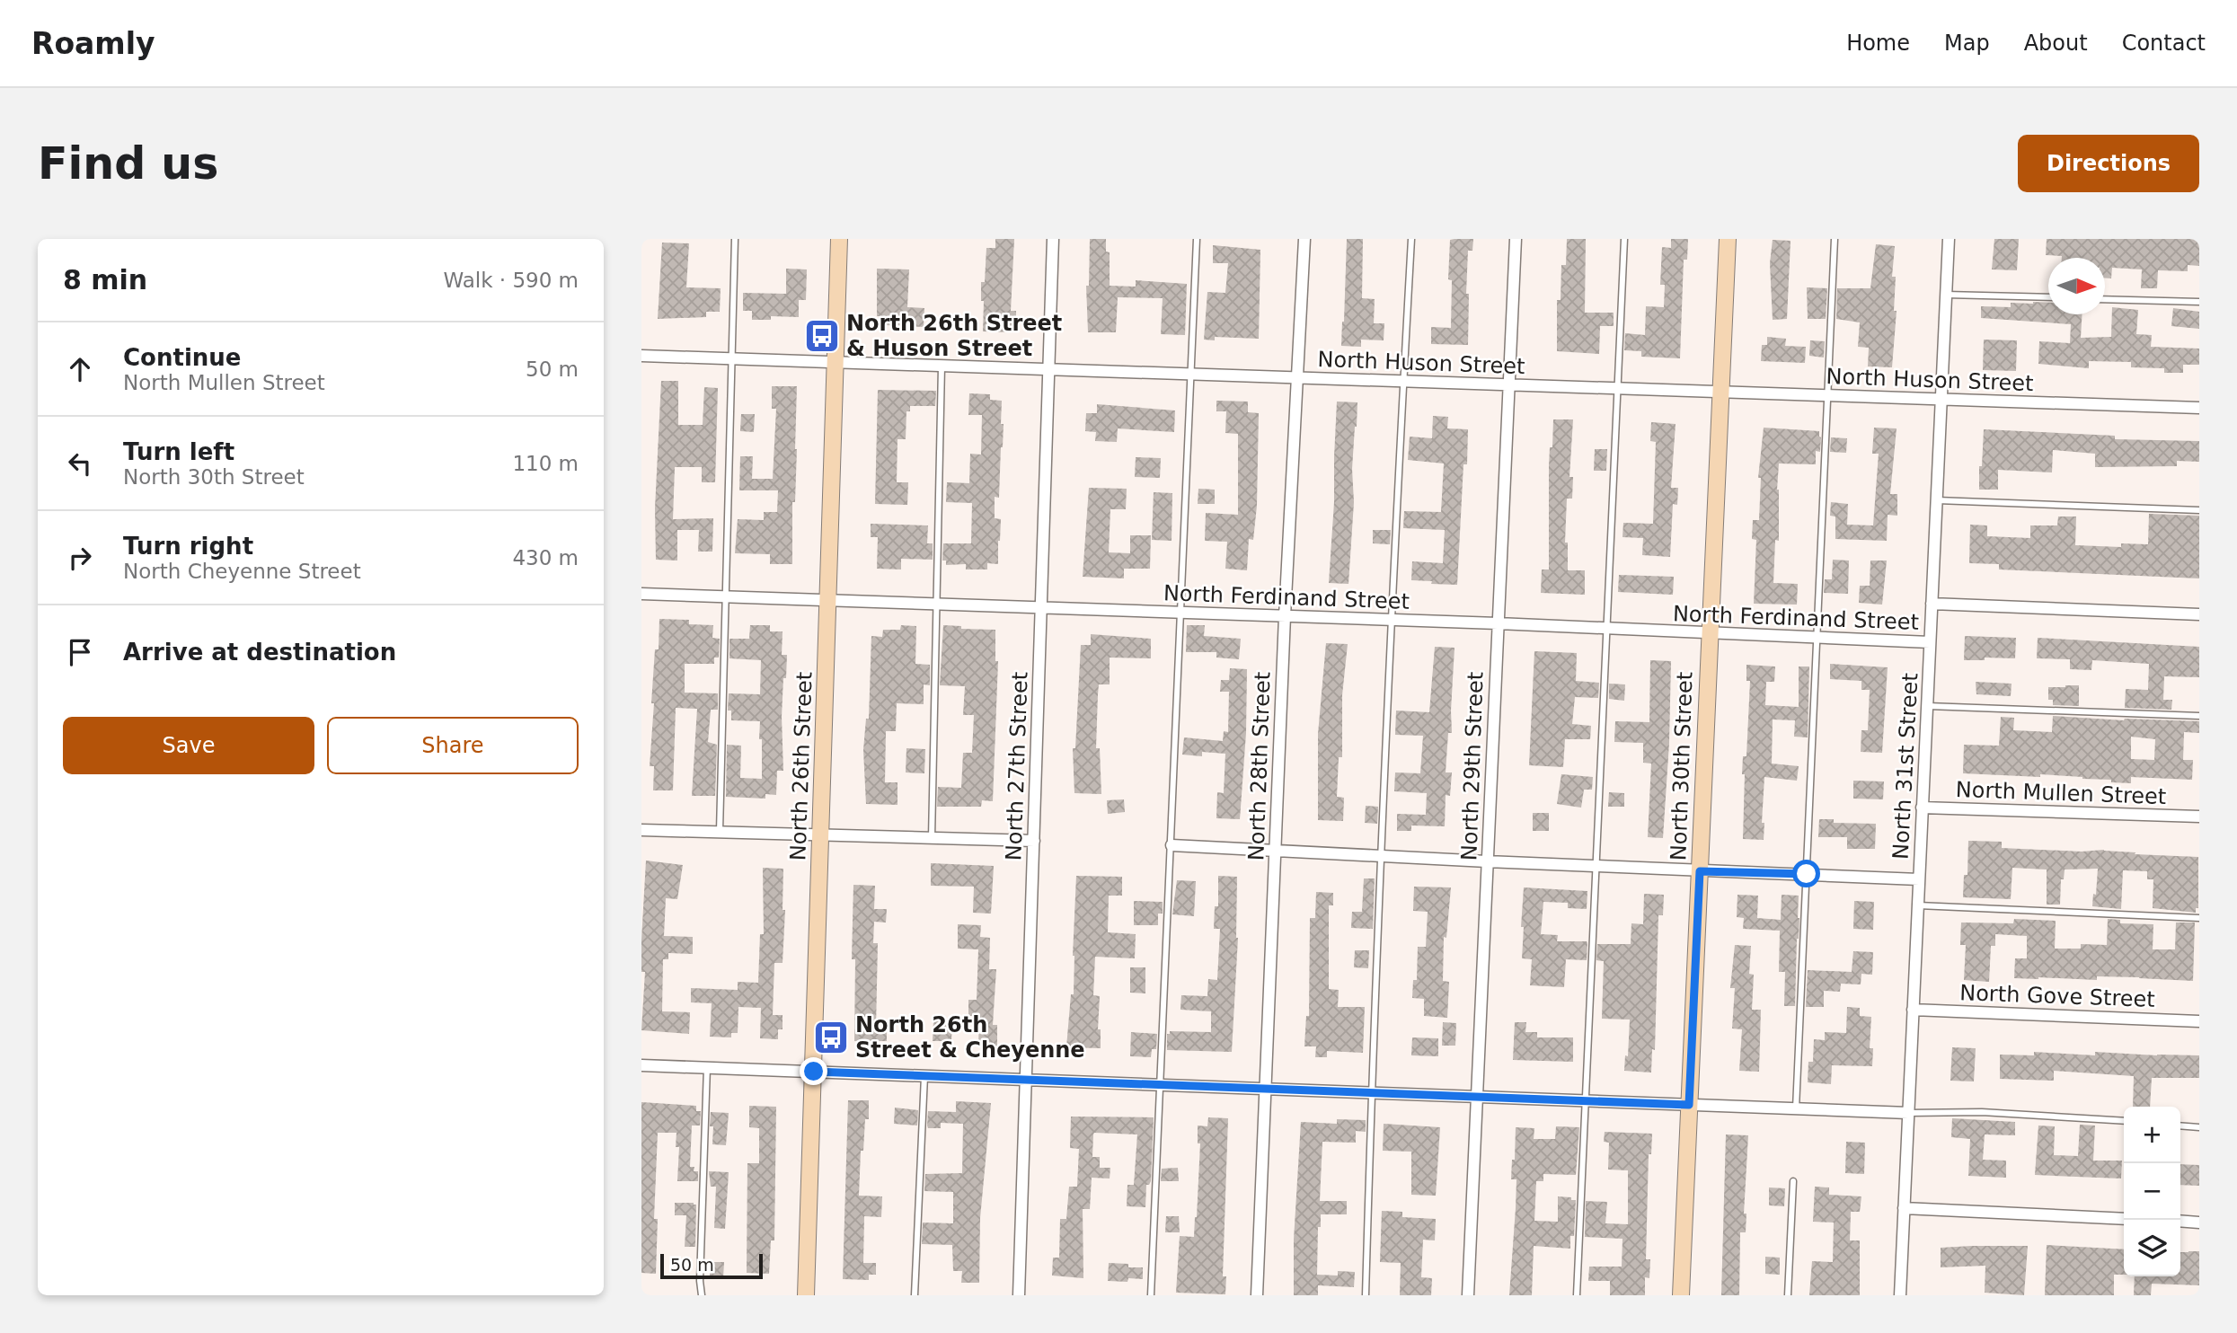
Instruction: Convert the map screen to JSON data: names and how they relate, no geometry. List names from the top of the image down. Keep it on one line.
{"streets":{"main road":["North 26th Street","North 30th Street"],"street":["North Huson Street","North Ferdinand Street","North 27th Street","North 28th Street","North 29th Street","North 31st Street","North Mullen Street","North Gove Street"]},"crossings":[["North Huson Street","North 26th Street"],["North Huson Street","North 27th Street"],["North Huson Street","North 28th Street"],["North Huson Street","North 29th Street"],["North Huson Street","North 30th Street"],["North Huson Street","North 31st Street"],["North Ferdinand Street","North 26th Street"],["North Ferdinand Street","North 27th Street"],["North Ferdinand Street","North 28th Street"],["North Ferdinand Street","North 29th Street"],["North Ferdinand Street","North 30th Street"],["North Ferdinand Street","North 31st Street"],["North 31st Street","North Mullen Street"],["North 31st Street","North Gove Street"]],"places":{"bus stop":["North 26th Street & Huson Street","North 26th Street & Cheyenne"]},"scale_bar":"50 m","north":"right","page":{"header":"Roamly","nav":["Home","Map","About","Contact"],"buttons":["Directions",["Save","Share"]],"title":"Find us","heading":["8 min","Walk · 590 m"],"list":[["Continue","North Mullen Street","50 m"],["Turn left","North 30th Street","110 m"],["Turn right","North Cheyenne Street","430 m"],"Arrive at destination"],"map_buttons":["+","−"],"scale":"50 m"}}
